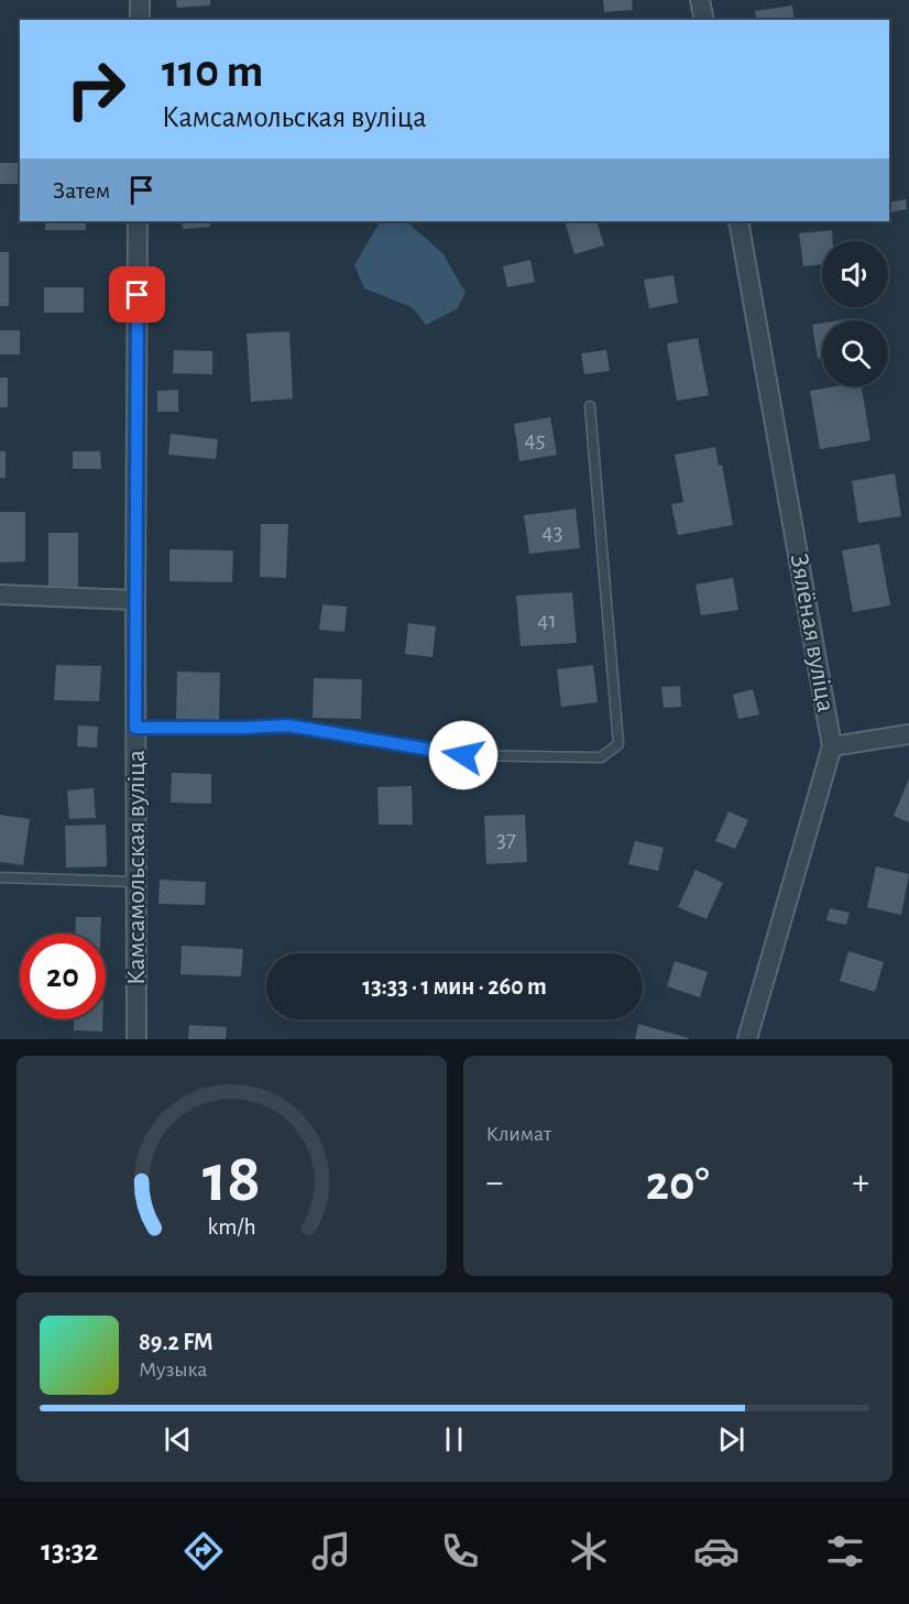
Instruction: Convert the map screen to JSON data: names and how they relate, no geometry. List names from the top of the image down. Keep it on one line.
{"streets":{"street":["Зялёная вуліца","Камсамольская вуліца"]},"house_numbers":["45","43","41","37"],"page":{"turn":["110 m","Камсамольская вуліца"],"then":"Затем","limit":"20","trip":"13:33 · 1 мин · 260 m","tile":"Климат","heat":["−","20°","+"],"song":["89.2 FM","Музыка"],"tabs":"13:32","gauge":["18","km/h"]}}
